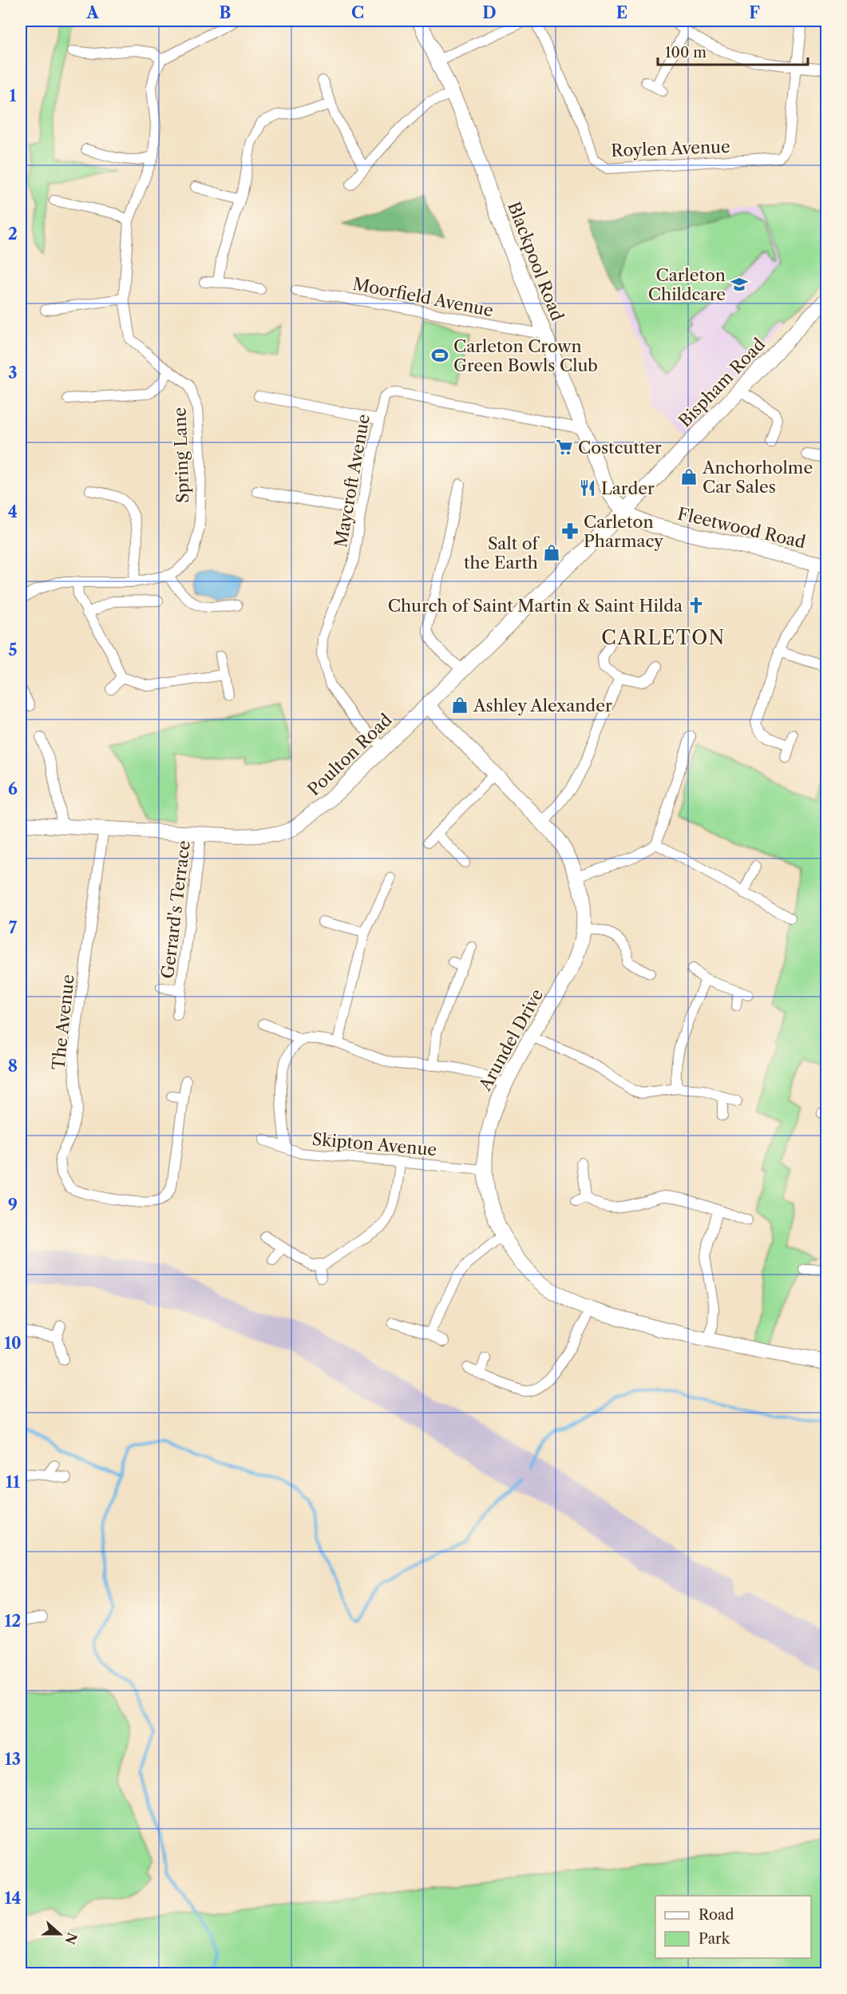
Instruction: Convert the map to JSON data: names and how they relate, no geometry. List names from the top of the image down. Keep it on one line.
{"streets":{"main road":["Blackpool Road","Bispham Road","Fleetwood Road","Poulton Road","Arundel Drive"],"street":["Roylen Avenue","Moorfield Avenue","Spring Lane","Maycroft Avenue","Gerrard's Terrace","The Avenue","Skipton Avenue"]},"crossings":[["Blackpool Road","Moorfield Avenue"],["Blackpool Road","Bispham Road"],["Blackpool Road","Maycroft Avenue"],["Blackpool Road","Fleetwood Road"],["Blackpool Road","Poulton Road"],["Bispham Road","Fleetwood Road"],["Bispham Road","Poulton Road"],["Maycroft Avenue","Poulton Road"],["Fleetwood Road","Poulton Road"],["Poulton Road","Gerrard's Terrace"],["Poulton Road","The Avenue"],["Poulton Road","Arundel Drive"],["Arundel Drive","Skipton Avenue"]],"districts":["CARLETON"],"places":{"school or university":["Carleton Childcare"],"sports":["Carleton Crown Green Bowls Club"],"supermarket":["Costcutter"],"shop":["Anchorholme Car Sales","Salt of the Earth","Ashley Alexander"],"restaurant":["Larder"],"pharmacy":["Carleton Pharmacy"],"church":["Church of Saint Martin & Saint Hilda"]},"legend":["Road","Park"],"scale_bar":"100 m","north":"right","grid":{"columns":["A","B","C","D","E","F"],"rows":["1","2","3","4","5","6","7","8","9","10","11","12","13","14"]}}
